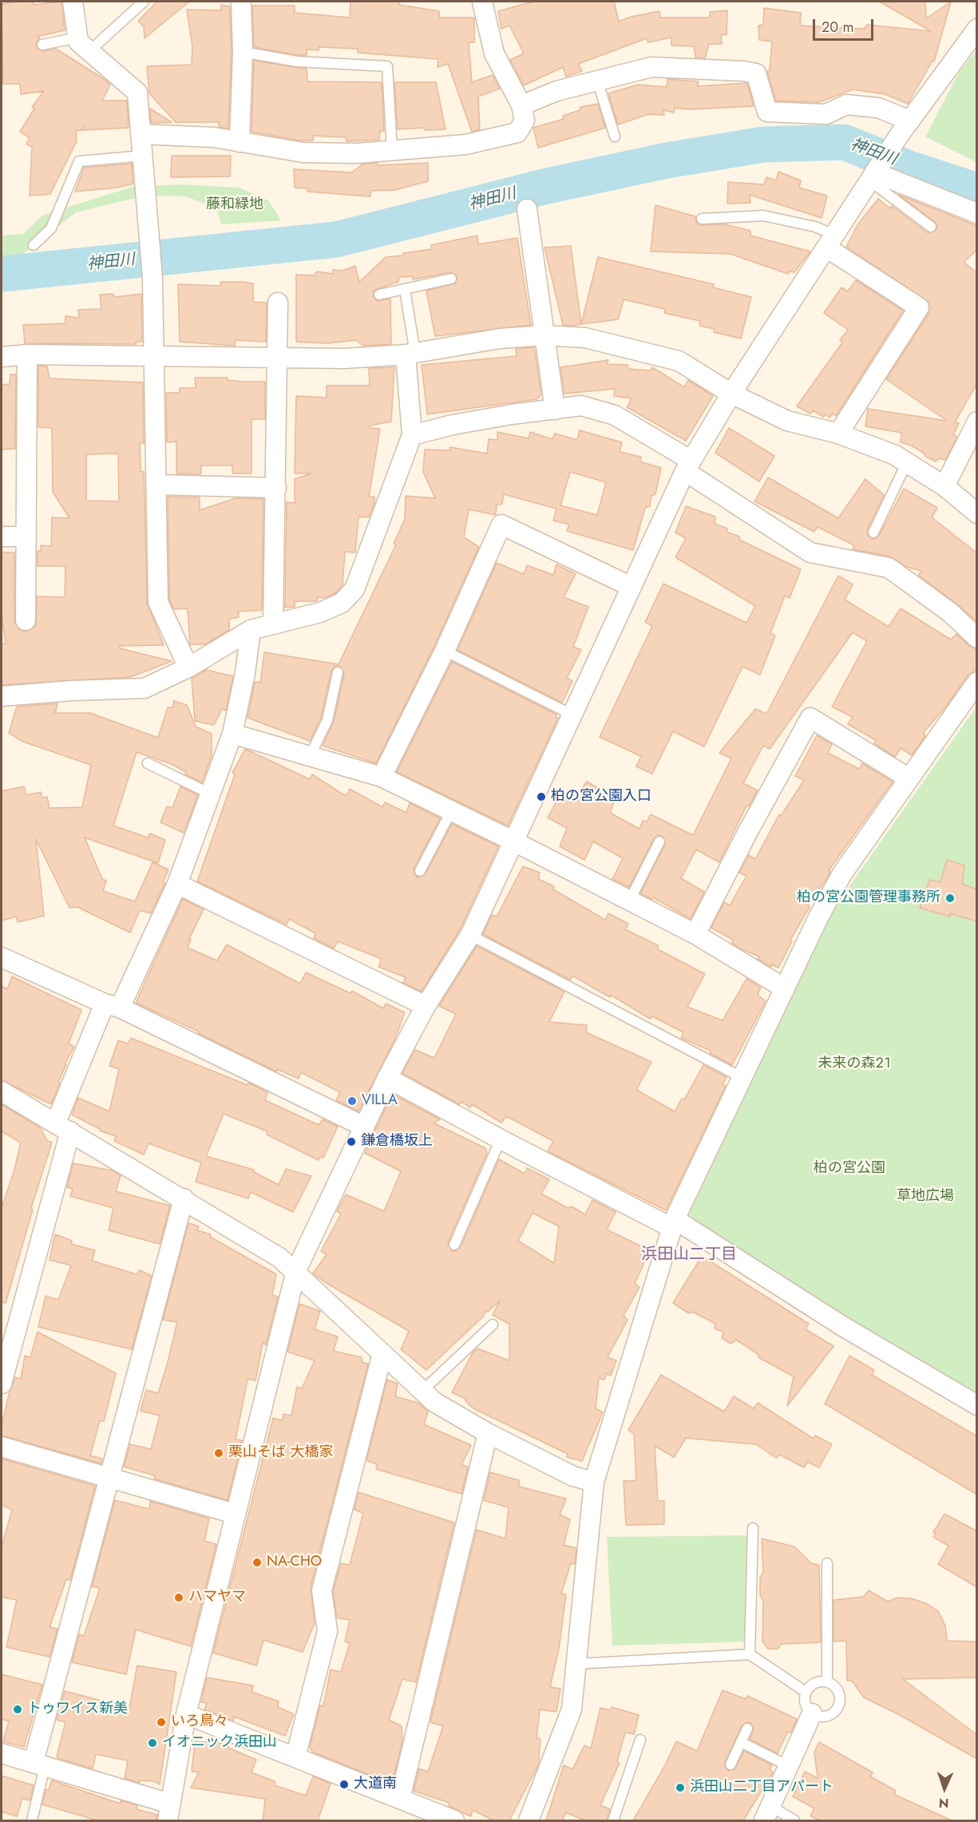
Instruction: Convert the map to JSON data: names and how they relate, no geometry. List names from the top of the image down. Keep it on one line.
{"districts":["浜田山二丁目"],"water":["神田川"],"parks":["藤和緑地","未来の森２１","柏の宮公園","草地広場"],"places":["柏の宮公園入口","柏の宮公園管理事務所","VILLA","鎌倉橋坂上","栗山そば 大橋家","NA-CHO","ハマヤマ","トゥワイス新美","いろ鳥々","イオニック浜田山","大道南","浜田山二丁目アパート"],"scale_bar":"20 m","north":"bottom"}
